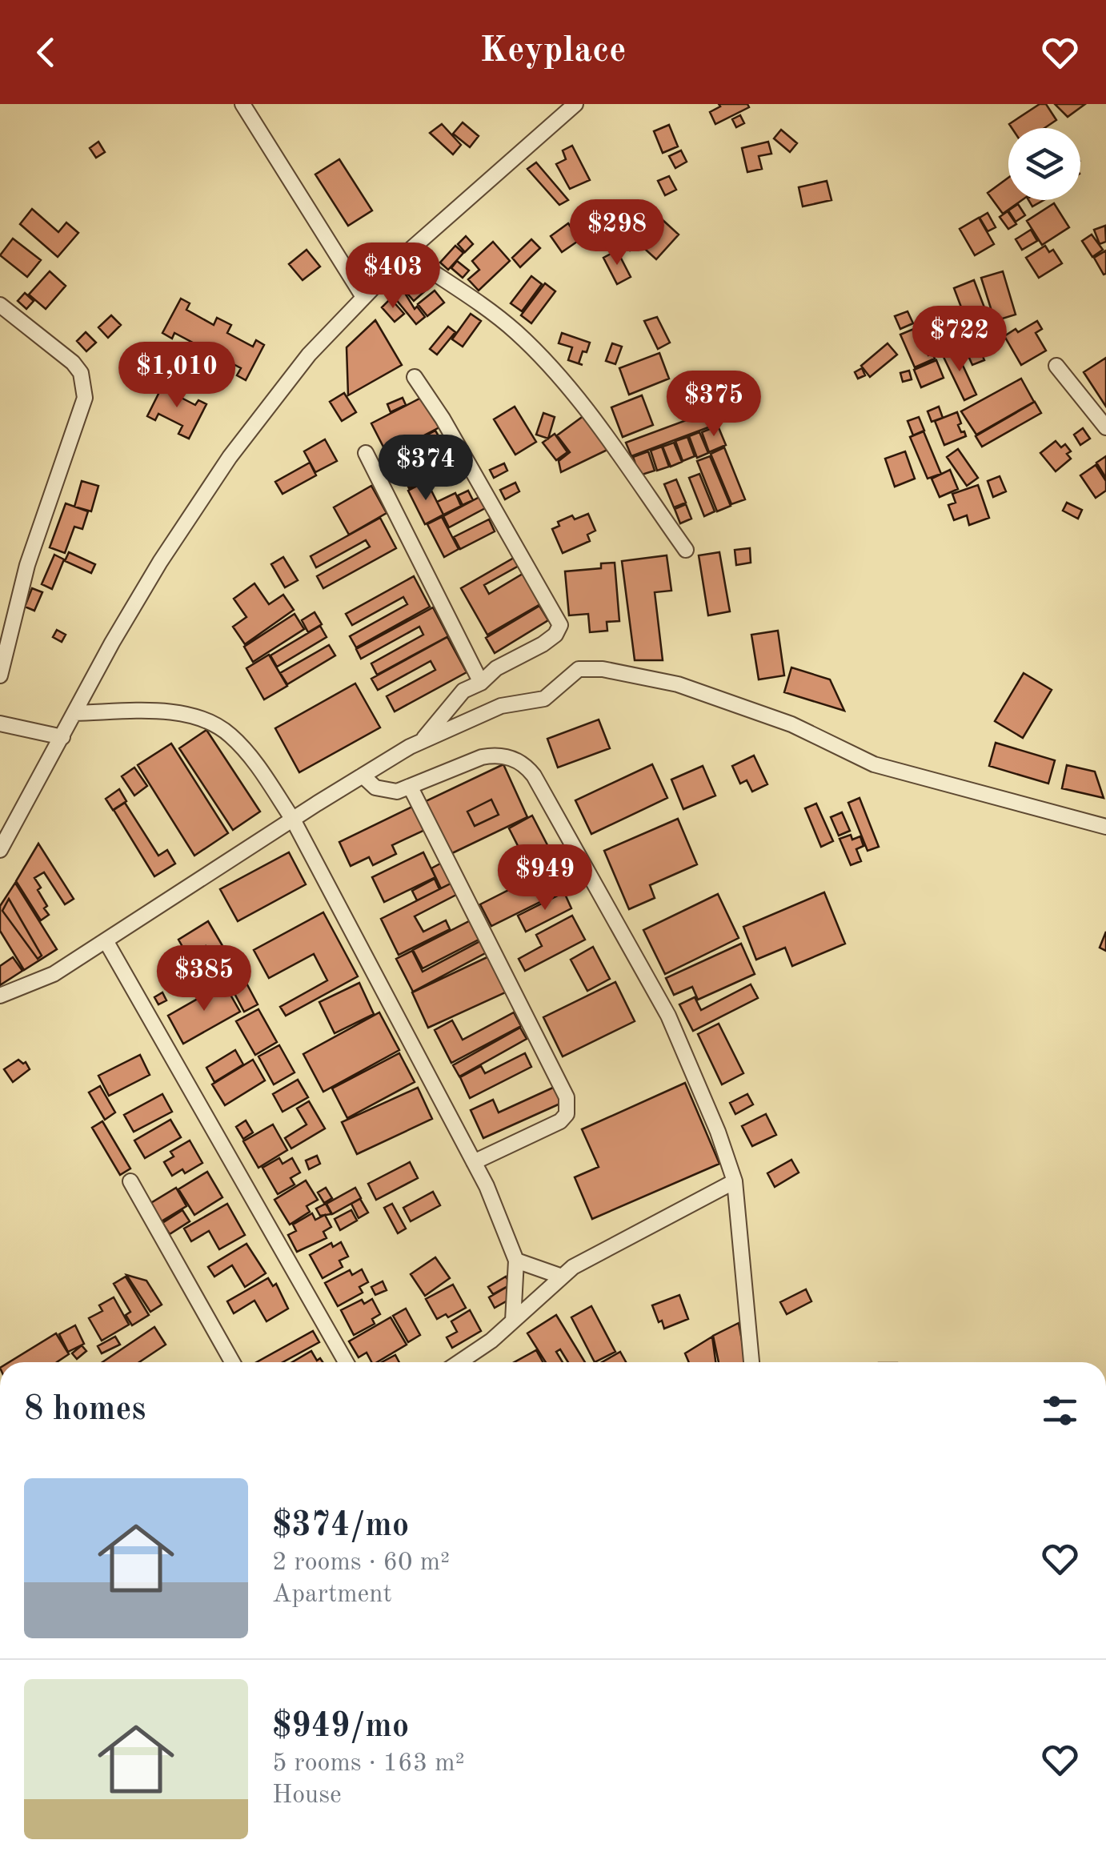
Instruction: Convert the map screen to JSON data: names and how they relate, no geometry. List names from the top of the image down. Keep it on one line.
{"page":{"header":"Keyplace","price":["$298","$403","$722","$1,010","$375","$374","$949","$385"],"heading":"8 homes","list":[{"name":"$374/mo","note":"2 rooms · 60 m² · Apartment"},{"name":"$949/mo","note":"5 rooms · 163 m² · House"}]}}
